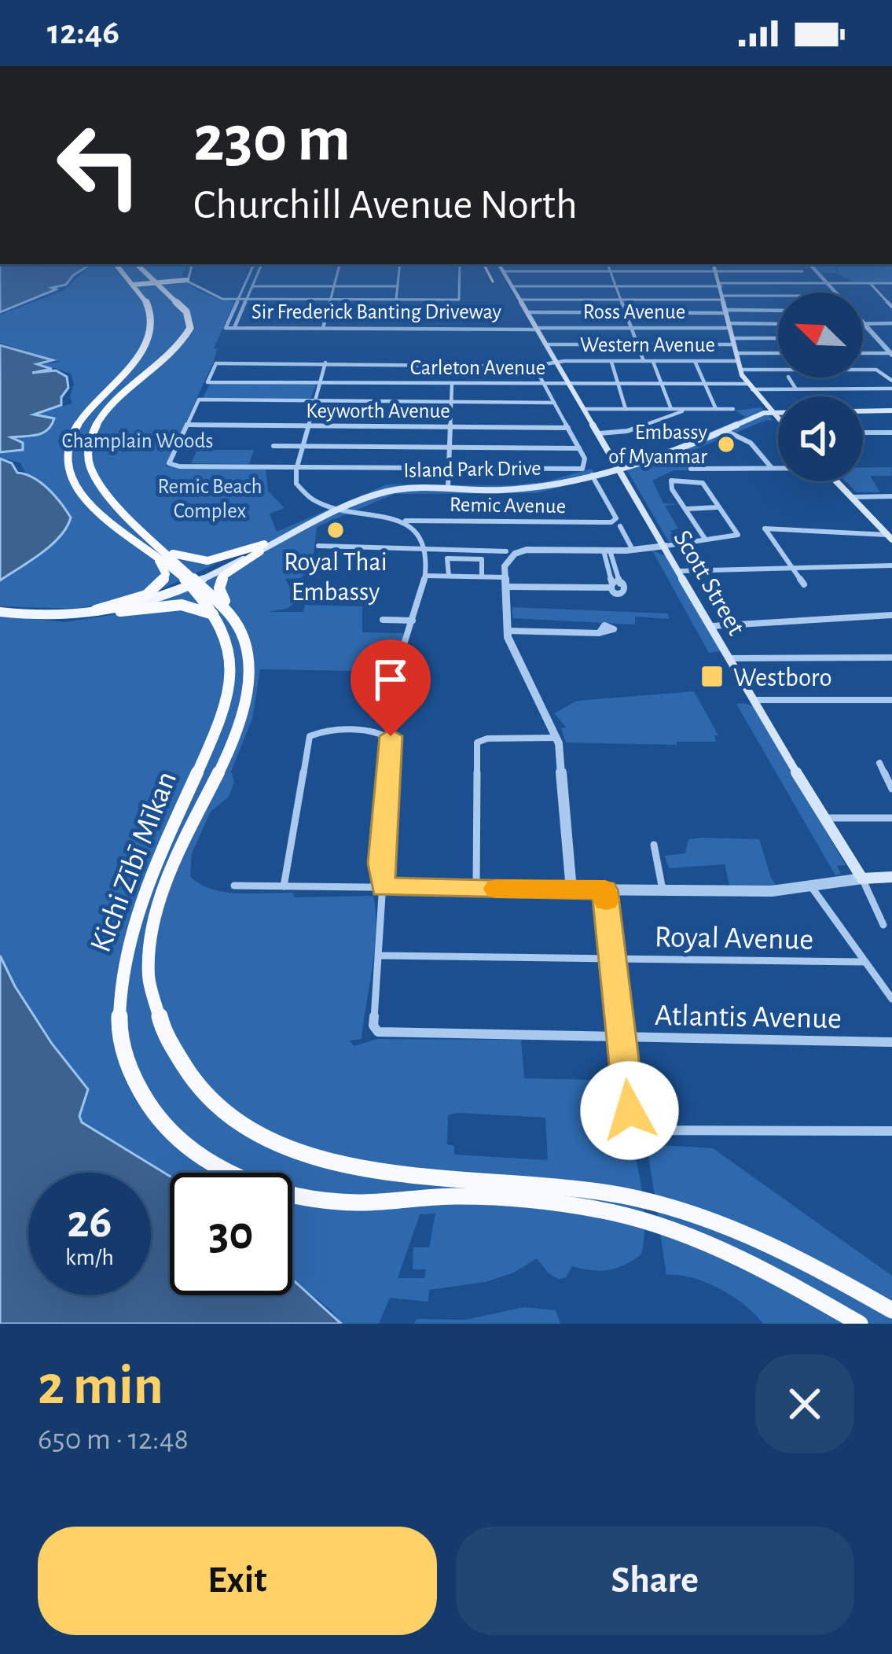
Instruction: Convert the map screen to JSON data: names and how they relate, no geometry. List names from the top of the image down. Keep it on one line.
{"streets":{"highway":["Kichi Zībī Mīkan"],"main road":["Island Park Drive","Scott Street"],"street":["Sir Frederick Banting Driveway","Ross Avenue","Western Avenue","Carleton Avenue","Keyworth Avenue","Remic Avenue","Royal Avenue","Atlantis Avenue"]},"crossings":[["Sir Frederick Banting Driveway","Ross Avenue"],["Sir Frederick Banting Driveway","Scott Street"],["Ross Avenue","Scott Street"],["Western Avenue","Carleton Avenue"],["Western Avenue","Scott Street"],["Carleton Avenue","Scott Street"],["Island Park Drive","Remic Avenue"],["Island Park Drive","Scott Street"],["Island Park Drive","Kichi Zībī Mīkan"],["Royal Avenue","Atlantis Avenue"]],"parks":["Champlain Woods","Remic Beach Complex"],"places":{"other":["Embassy of Myanmar","Royal Thai Embassy"],"transit":["Westboro"]},"north":"top left","page":{"status":"12:46","turn":["230 m","Churchill Avenue North"],"speed":"26 km/h","limit":"30","heading":["2 min","650 m · 12:48"],"buttons":["Exit","Share"]}}
